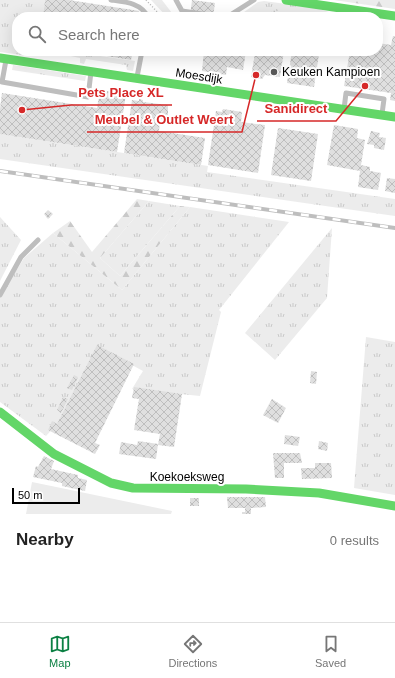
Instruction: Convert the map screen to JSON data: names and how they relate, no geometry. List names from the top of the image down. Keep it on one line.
{"streets":{"street":["Moesdijk","Koekoeksweg"]},"places":["Keuken Kampioen","Meubel & Outlet Weert","Sanidirect","Pets Place XL"],"scale_bar":"50 m","page":{"search":"Search here","scale":"50 m","heading":["Nearby","0 results"],"nav":["Map","Directions","Saved"]}}
